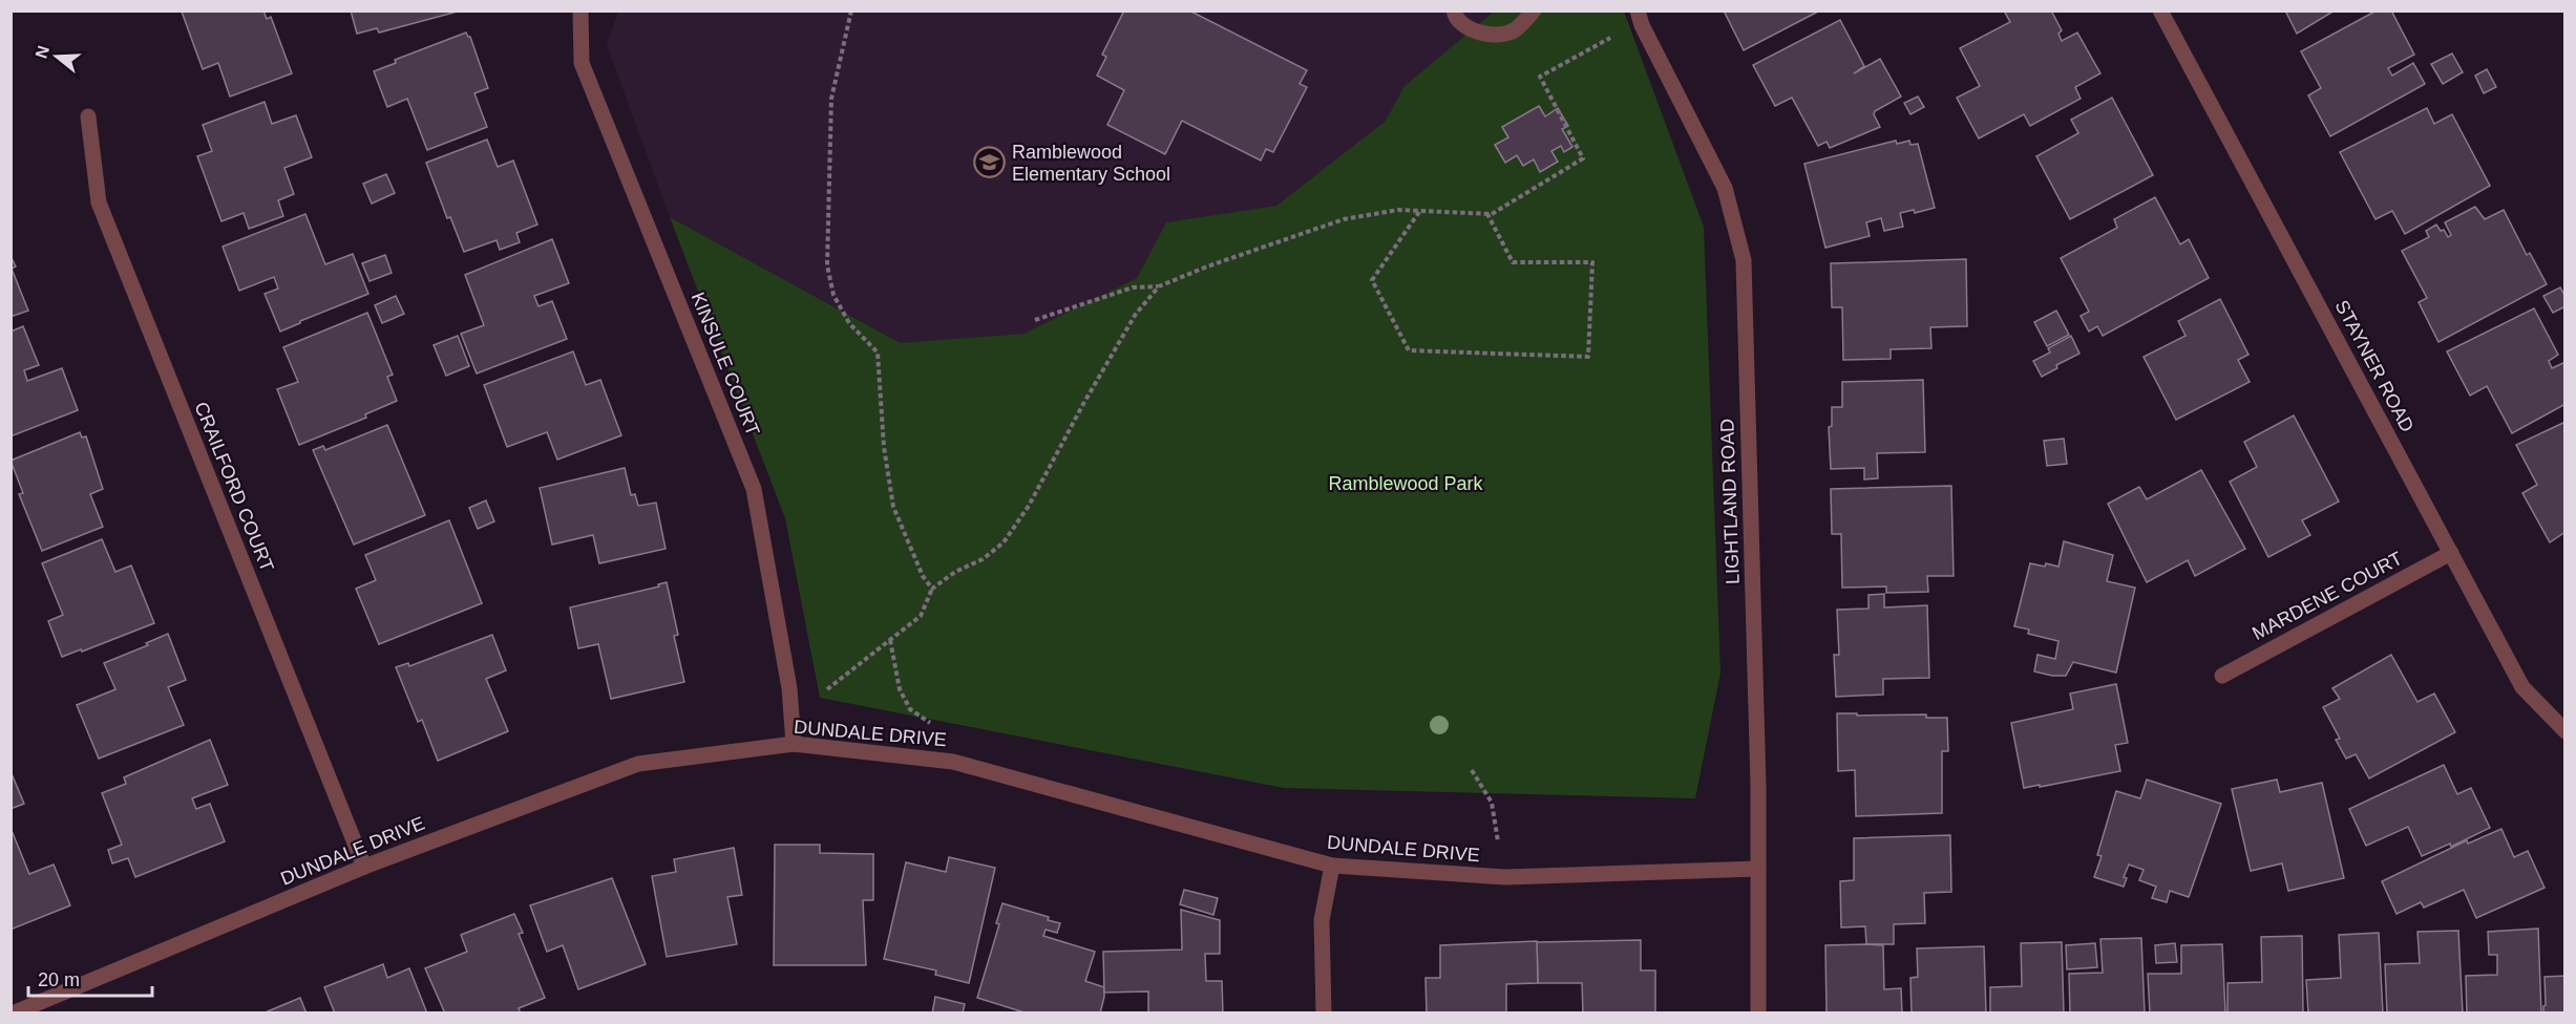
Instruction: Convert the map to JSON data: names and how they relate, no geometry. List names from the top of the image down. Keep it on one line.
{"streets":{"street":["KINSULE COURT","STAYNER ROAD","CRAILFORD COURT","LIGHTLAND ROAD","MARDENE COURT","DUNDALE DRIVE"]},"crossings":[["KINSULE COURT","DUNDALE DRIVE"],["STAYNER ROAD","MARDENE COURT"],["CRAILFORD COURT","DUNDALE DRIVE"],["LIGHTLAND ROAD","DUNDALE DRIVE"]],"parks":["Ramblewood Park"],"places":{"school or university":["Ramblewood Elementary School"]},"scale_bar":"20 m","north":"left"}
